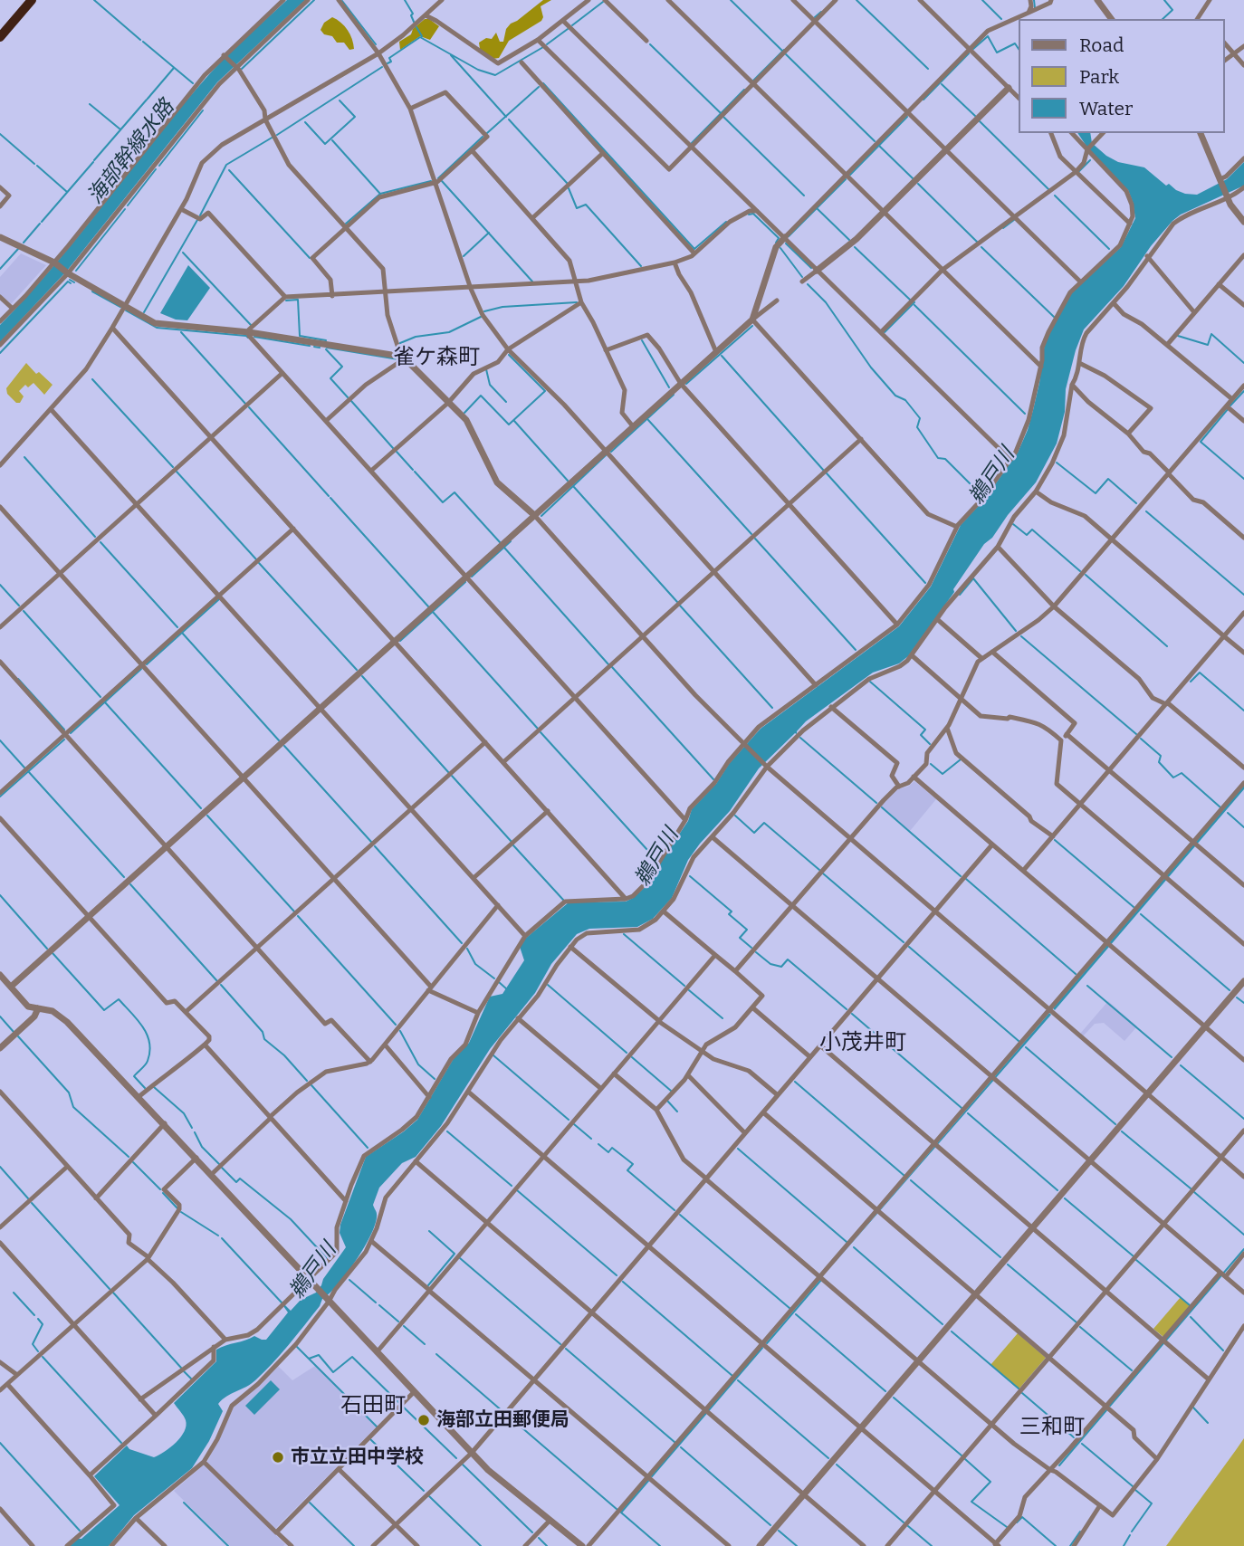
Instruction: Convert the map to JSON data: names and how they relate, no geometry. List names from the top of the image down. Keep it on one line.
{"districts":["雀ケ森町","小茂井町","石田町","三和町"],"water":["海部幹線水路","鵜戸川"],"places":["海部立田郵便局","市立立田中学校"],"legend":["Road","Park","Water"]}
